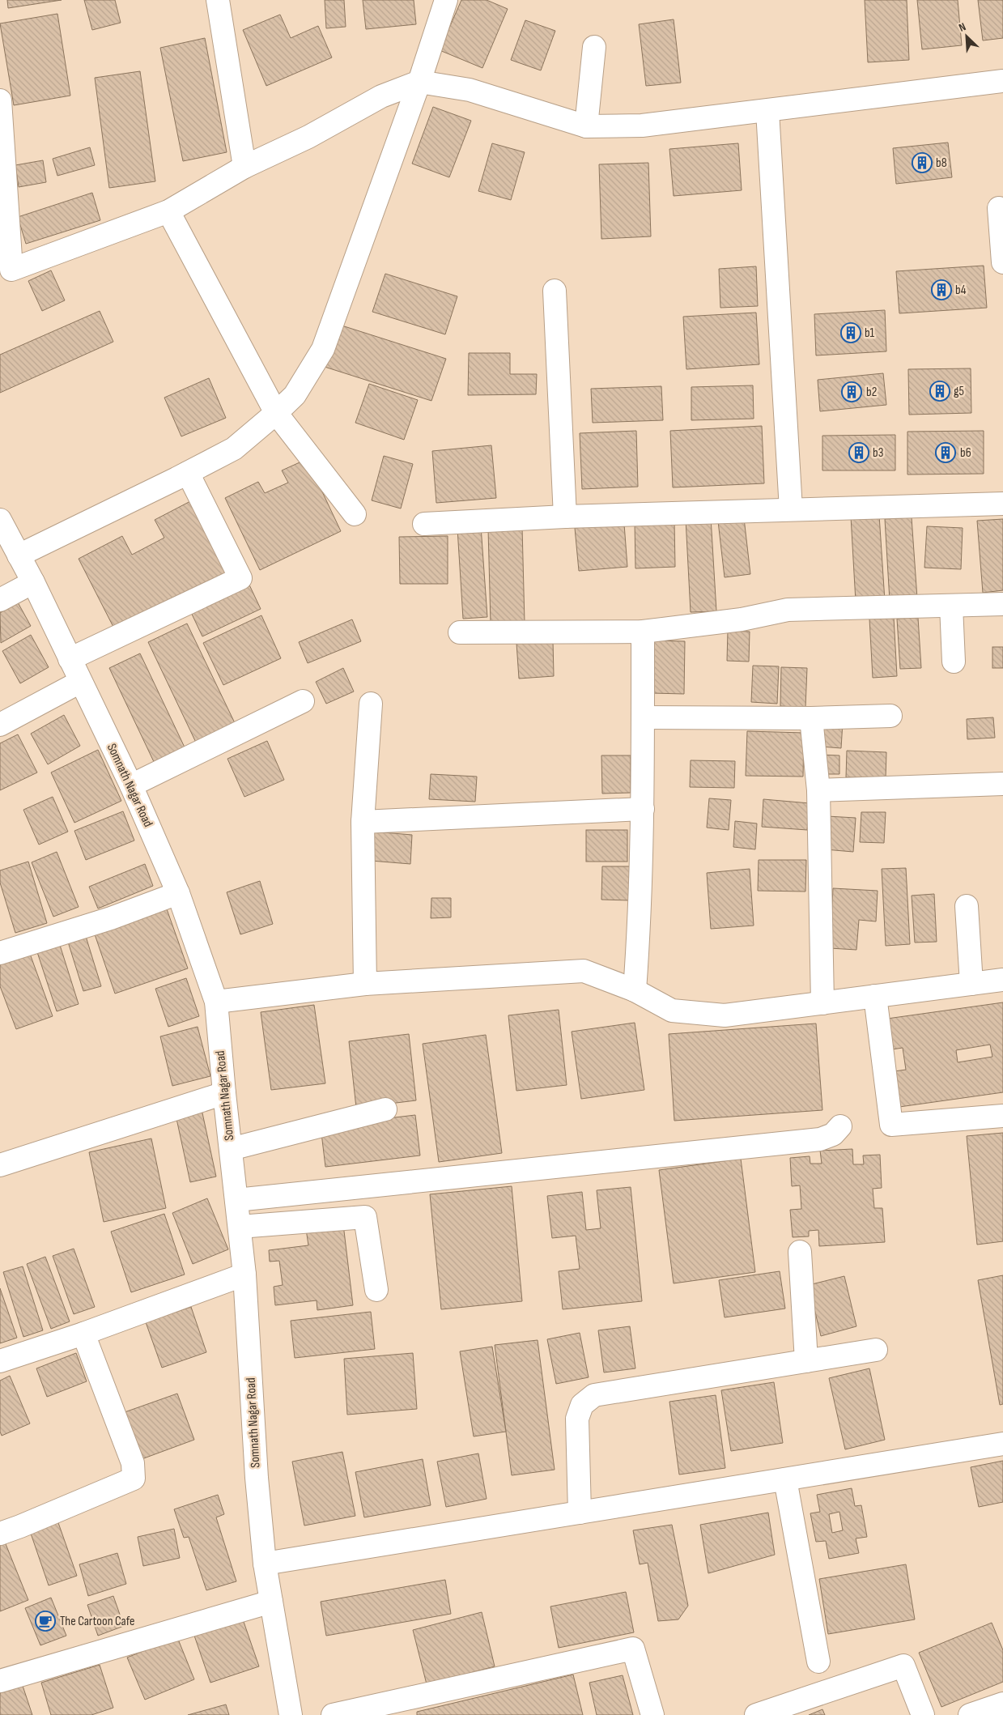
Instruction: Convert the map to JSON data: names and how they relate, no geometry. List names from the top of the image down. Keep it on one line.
{"streets":{"street":["Somnath Nagar Road"]},"places":{"building":["b8","b4","b1","g5","b2","b3","b6"],"cafe":["The Cartoon Cafe"]},"north":"top left"}
